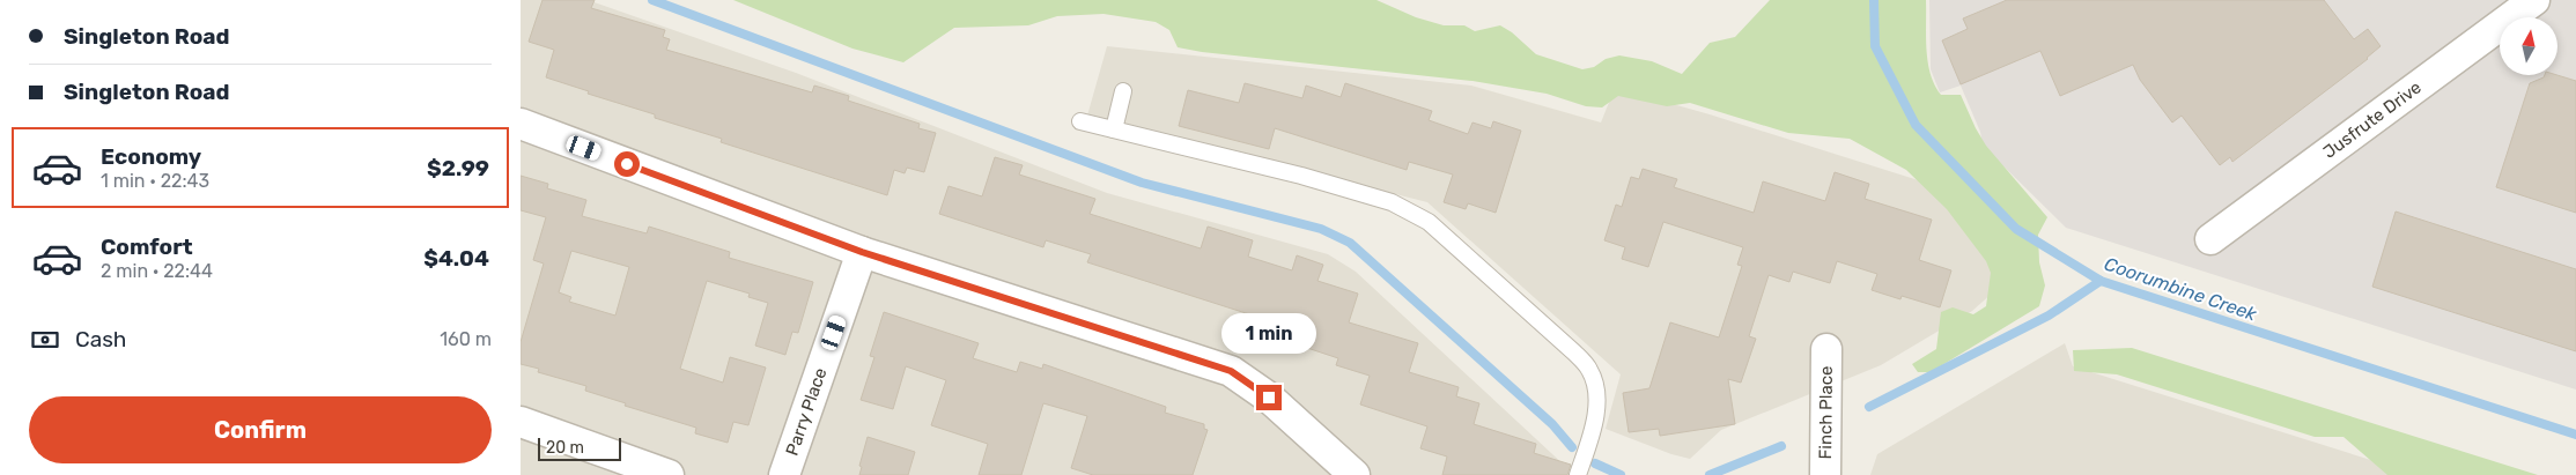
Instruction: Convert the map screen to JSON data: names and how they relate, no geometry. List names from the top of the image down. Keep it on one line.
{"streets":{"street":["Jusfrute Drive","Parry Place","Finch Place"]},"water":["Coorumbine Creek"],"scale_bar":"20 m","north":"top","page":{"banner":["Singleton Road","Singleton Road"],"list":[{"name":"Economy","note":"1 min · 22:43","value":"$2.99"},{"name":"Comfort","note":"2 min · 22:44","value":"$4.04"}],"pay":["Cash","160 m"],"bubble":"1 min","buttons":"Confirm","scale":"20 m"}}
